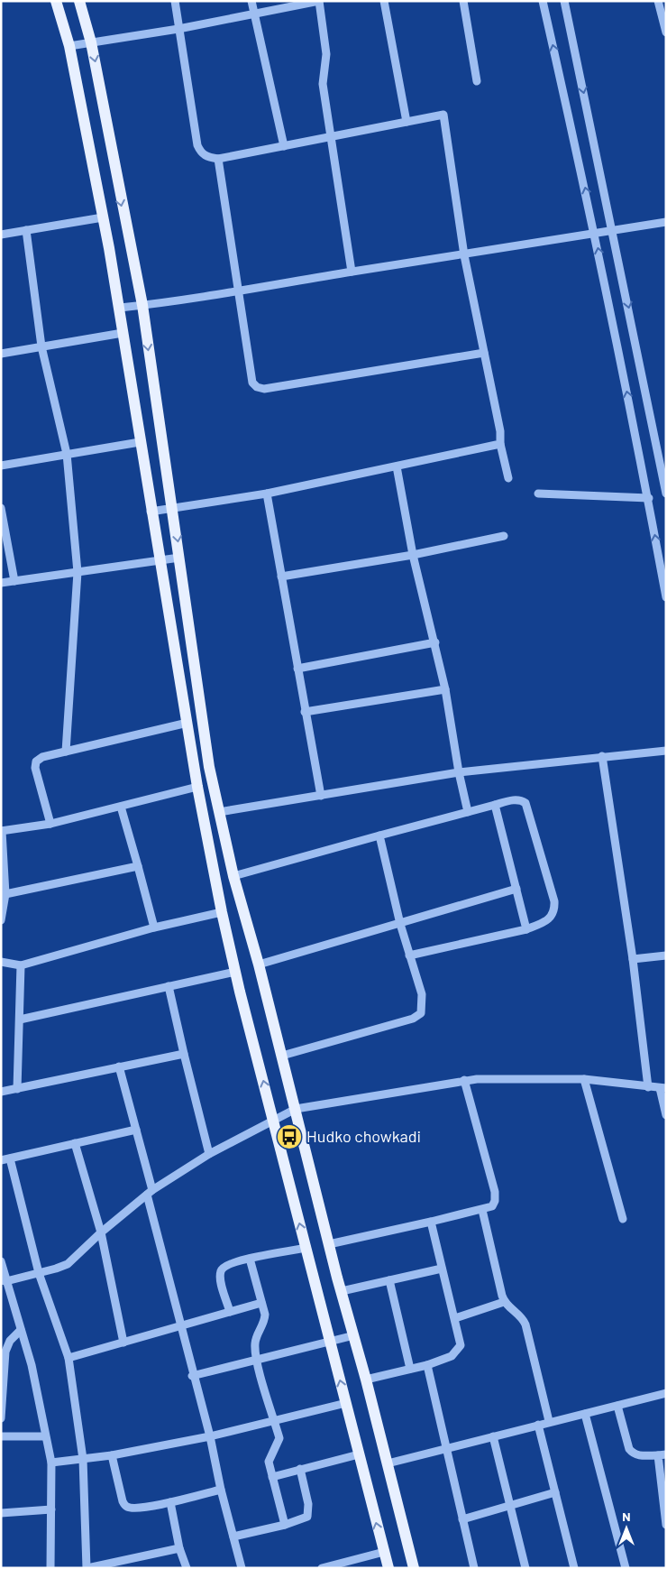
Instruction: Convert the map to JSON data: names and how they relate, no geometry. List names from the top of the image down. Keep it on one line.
{"places":{"bus stop":["Hudko chowkadi"]},"north":"top"}
